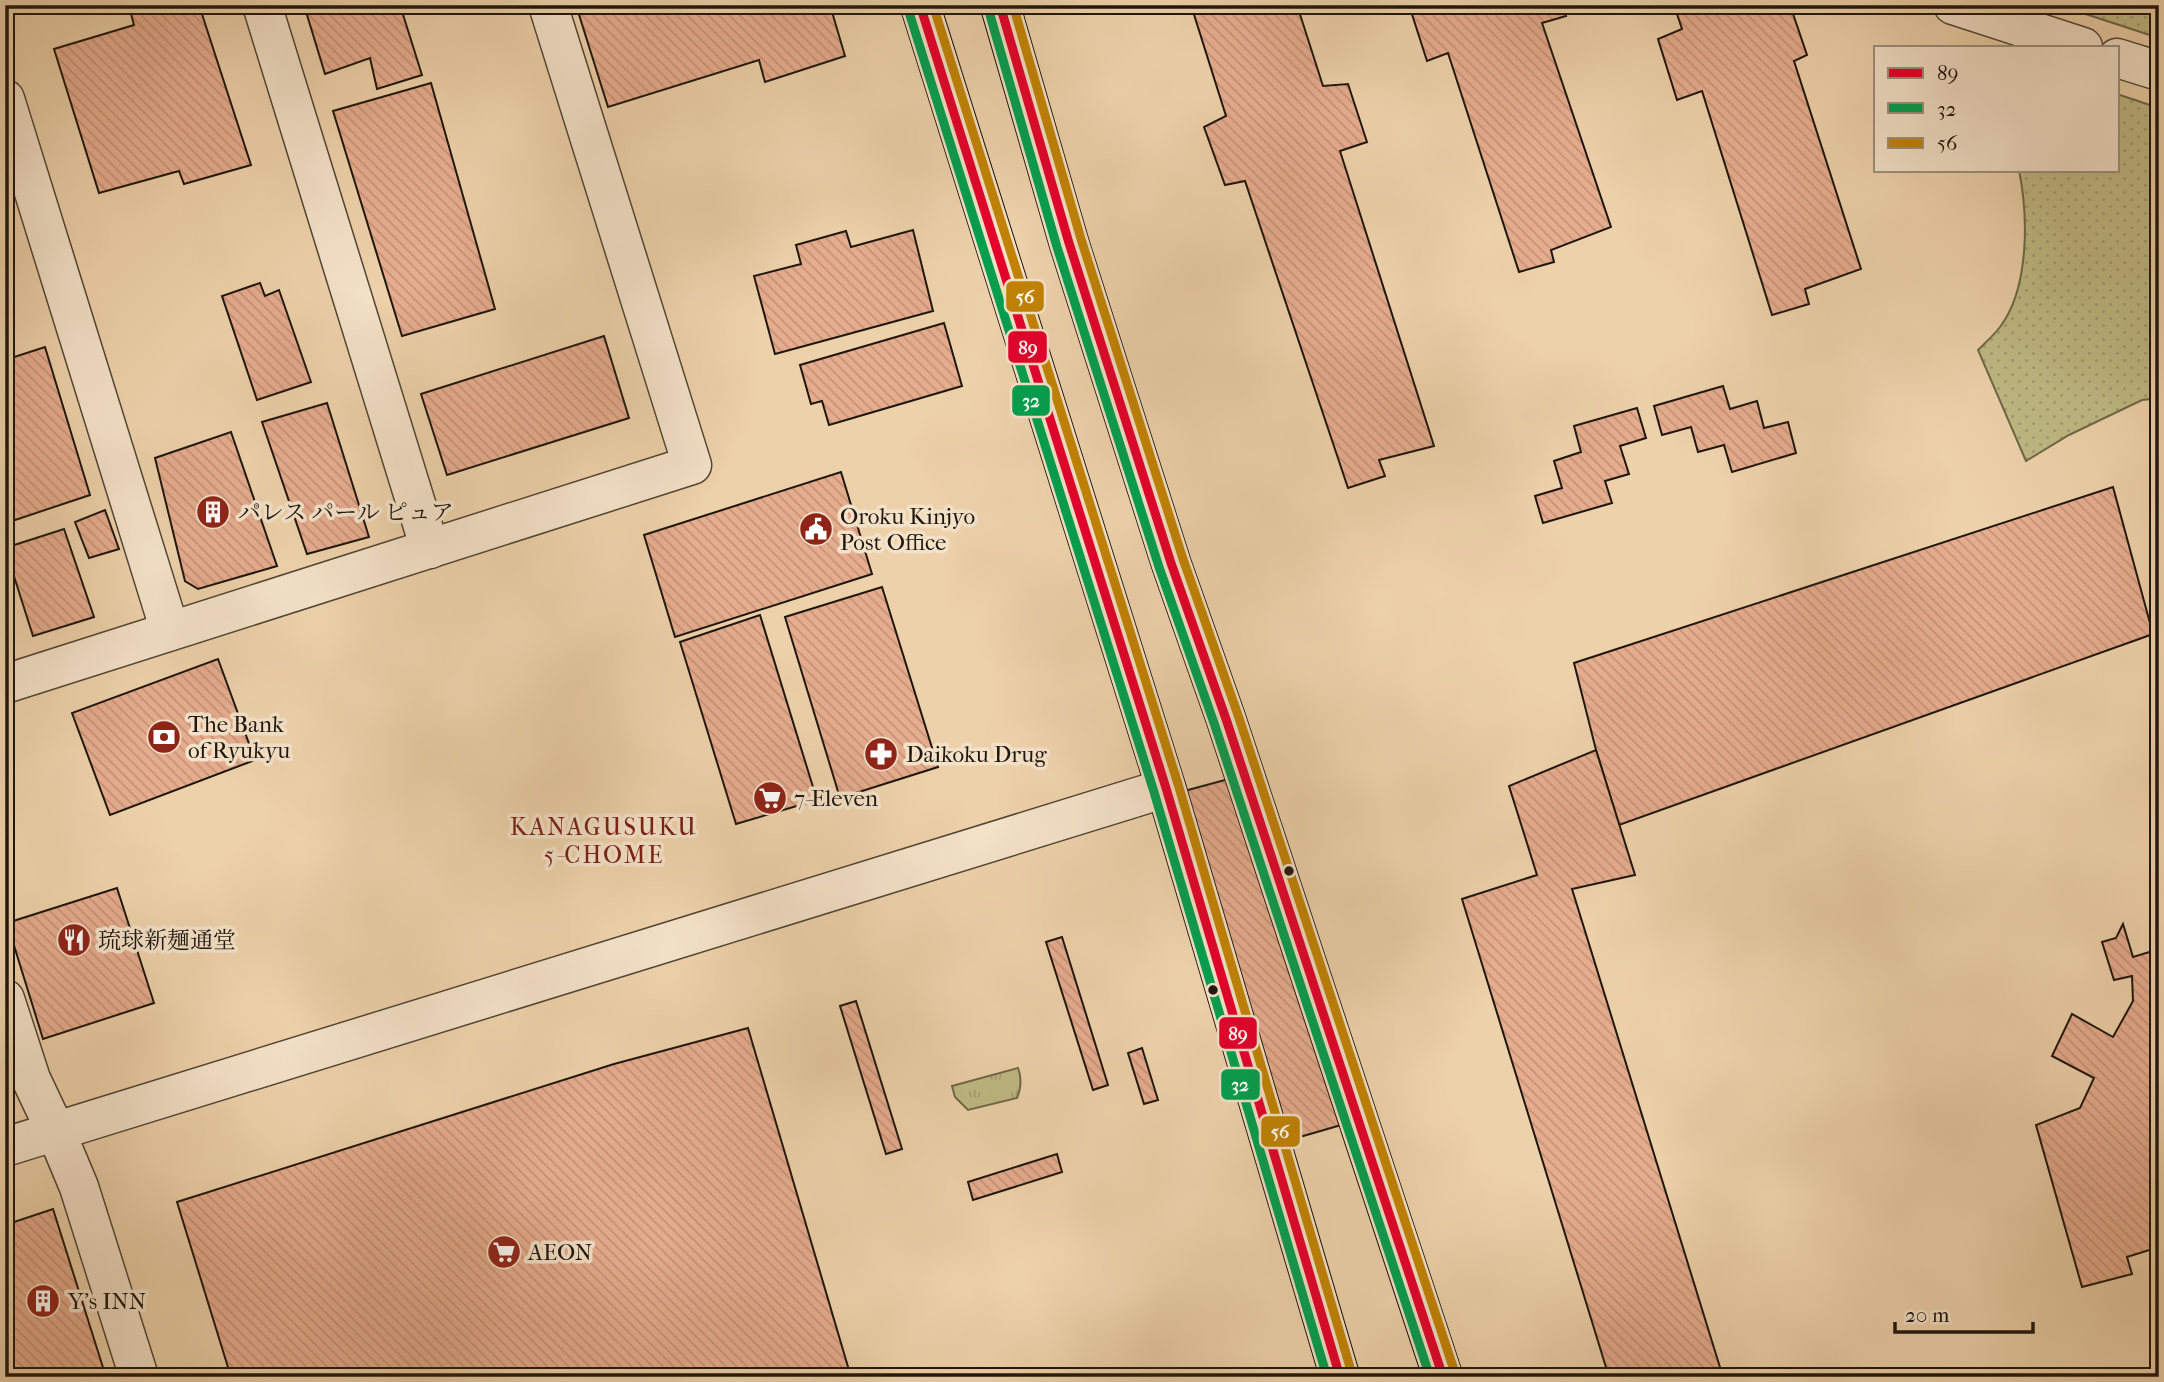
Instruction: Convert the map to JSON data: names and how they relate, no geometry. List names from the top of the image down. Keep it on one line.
{"districts":["KANAGUSUKU 5-CHOME"],"places":{"building":["パレス パール ピュア","Y's INN"],"public building":["Oroku Kinjyo Post Office"],"bank":["The Bank of Ryukyu"],"pharmacy":["Daikoku Drug"],"supermarket":["7-Eleven","AEON"],"restaurant":["琉球新麺通堂"]},"lines":["transit line 89","transit line 56","transit line 32"],"legend":["89","32","56"],"scale_bar":"20 m"}
